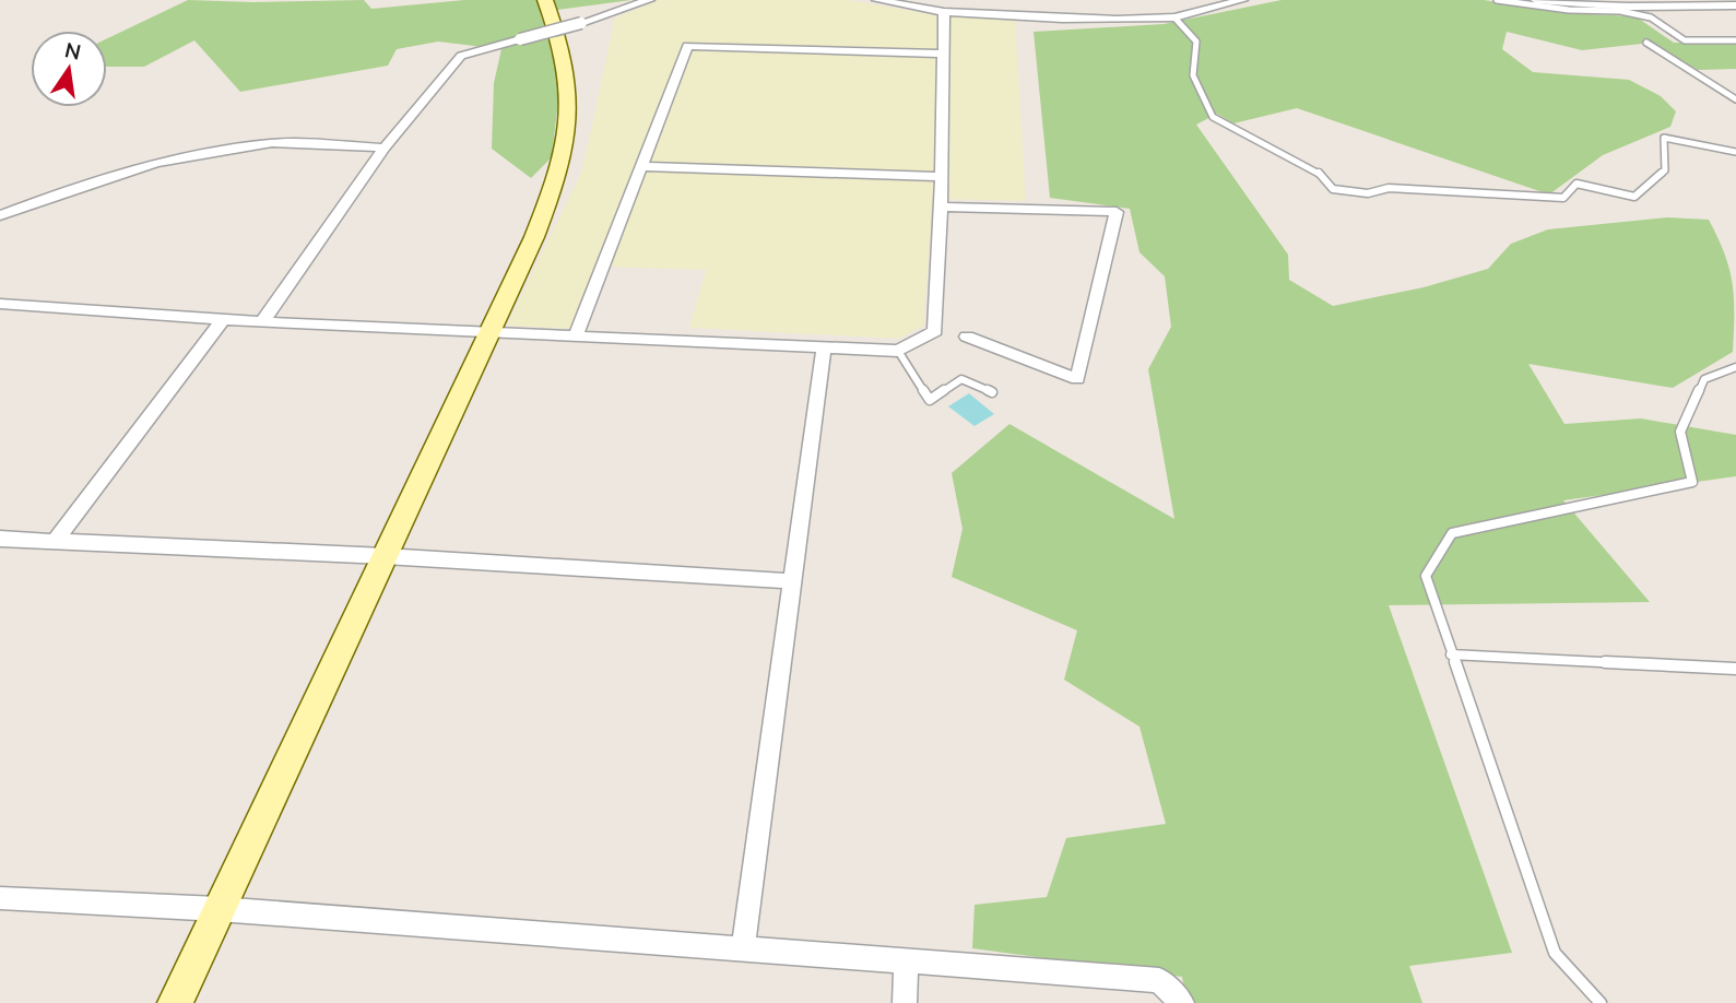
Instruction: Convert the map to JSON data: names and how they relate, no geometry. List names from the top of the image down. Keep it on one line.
{"north":"top"}
